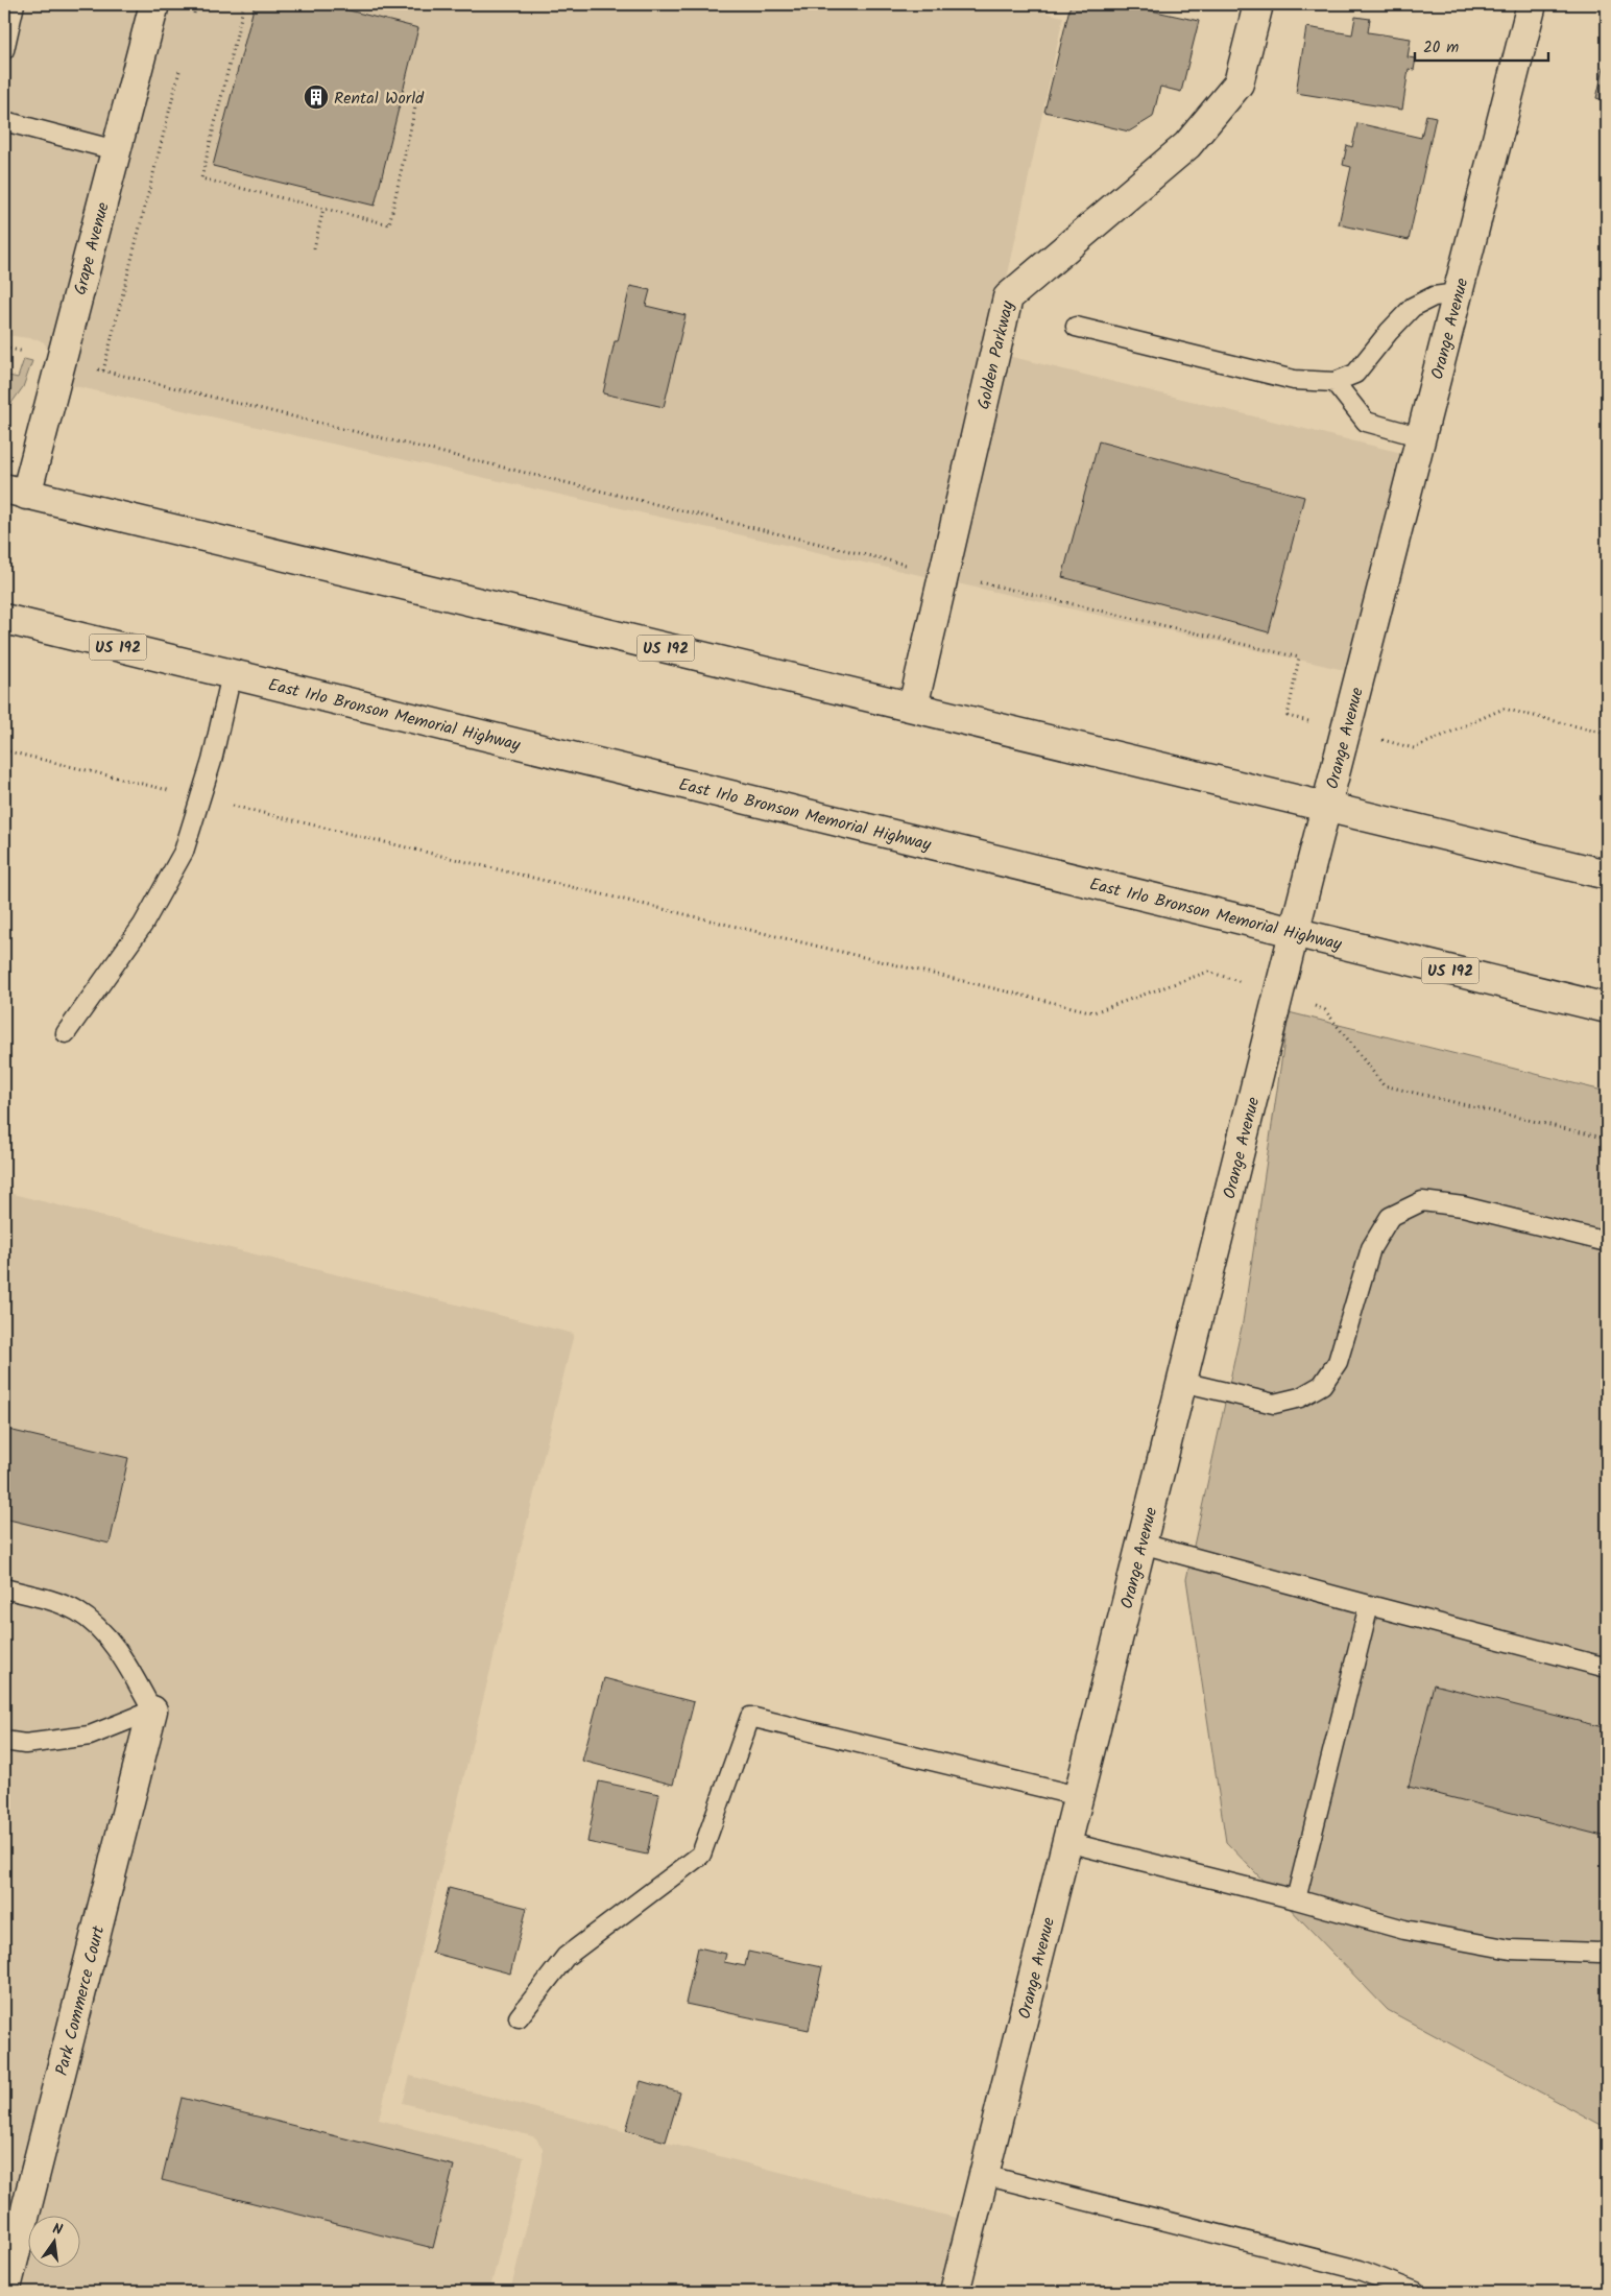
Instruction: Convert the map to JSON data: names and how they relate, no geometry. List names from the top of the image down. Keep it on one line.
{"streets":{"main road":["Grape Avenue","Orange Avenue","Golden Parkway","US 192","East Irlo Bronson Memorial Highway","Park Commerce Court"]},"crossings":[["Grape Avenue","US 192"],["Orange Avenue","US 192"],["Orange Avenue","East Irlo Bronson Memorial Highway"],["Golden Parkway","US 192"]],"places":{"building":["Rental World"]},"scale_bar":"20 m","north":"top"}
